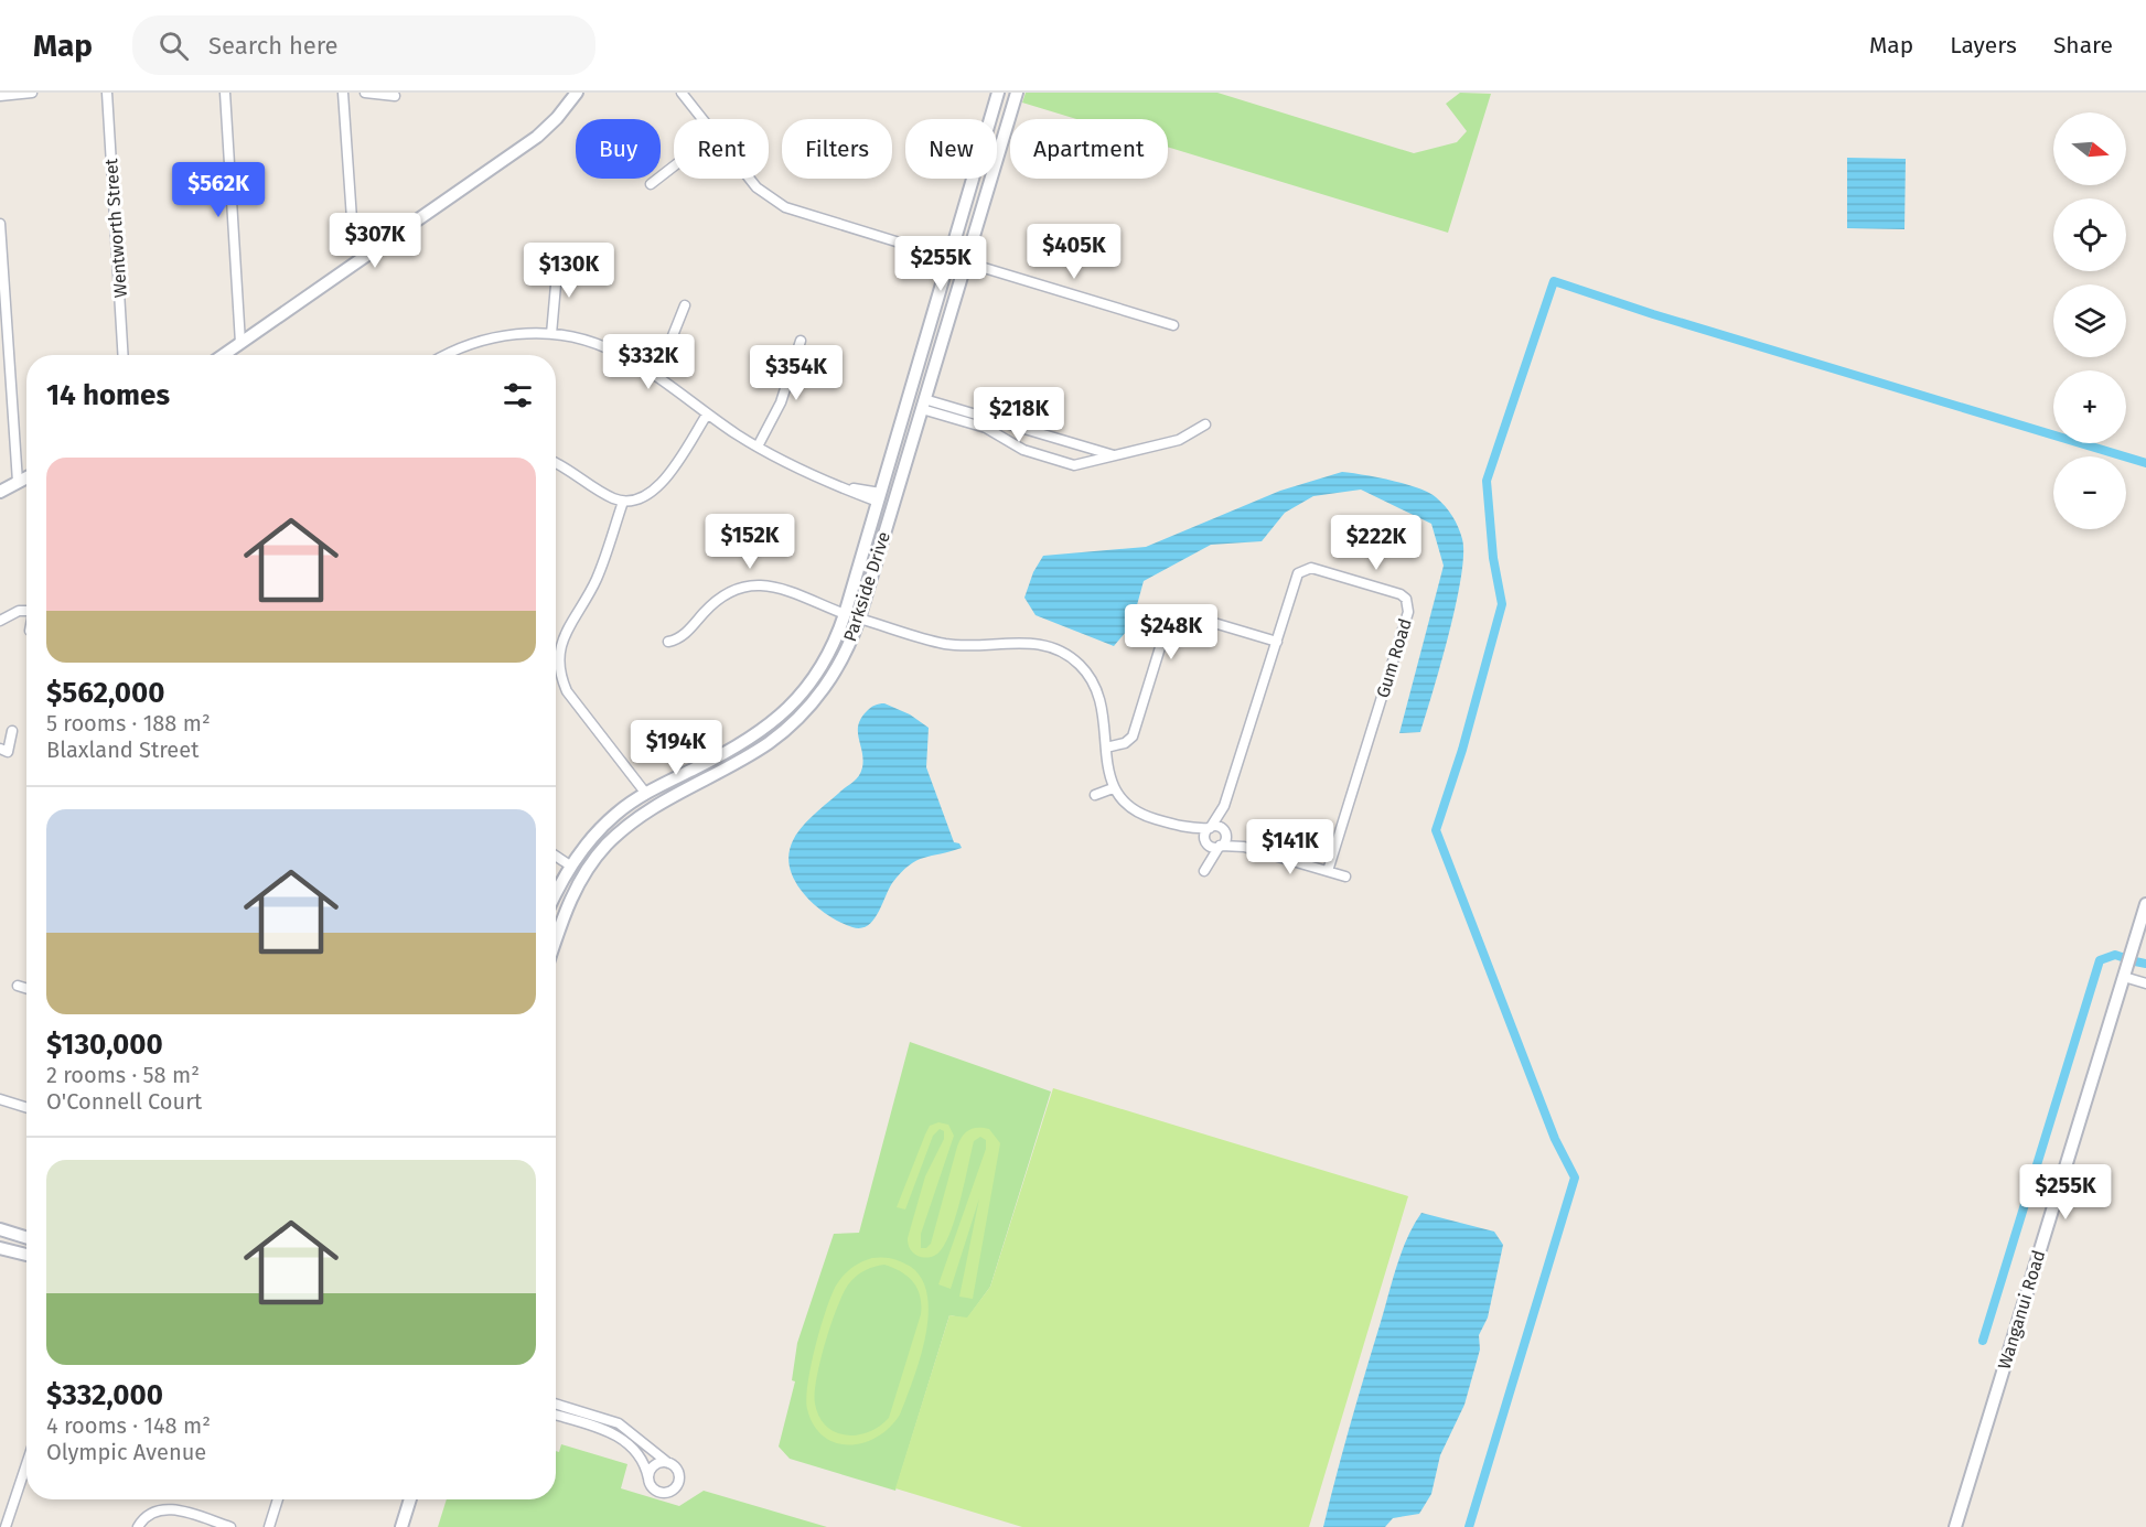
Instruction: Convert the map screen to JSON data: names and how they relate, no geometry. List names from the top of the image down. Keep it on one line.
{"streets":{"street":["Wentworth Street","Parkside Drive","Gum Road","Wanganui Road"]},"north":"right","page":{"header":"Map","search":"Search here","nav":["Map","Layers","Share"],"map_buttons":["+","−"],"chip":["Buy","Rent","Filters","New","Apartment"],"price":["$562K","$307K","$405K","$255K","$130K","$332K","$354K","$218K","$152K","$222K","$248K","$194K","$141K","$255K"],"heading":"14 homes","list":[{"name":"$562,000","note":"5 rooms · 188 m² · Blaxland Street"},{"name":"$130,000","note":"2 rooms · 58 m² · O'Connell Court"},{"name":"$332,000","note":"4 rooms · 148 m² · Olympic Avenue"}]}}
